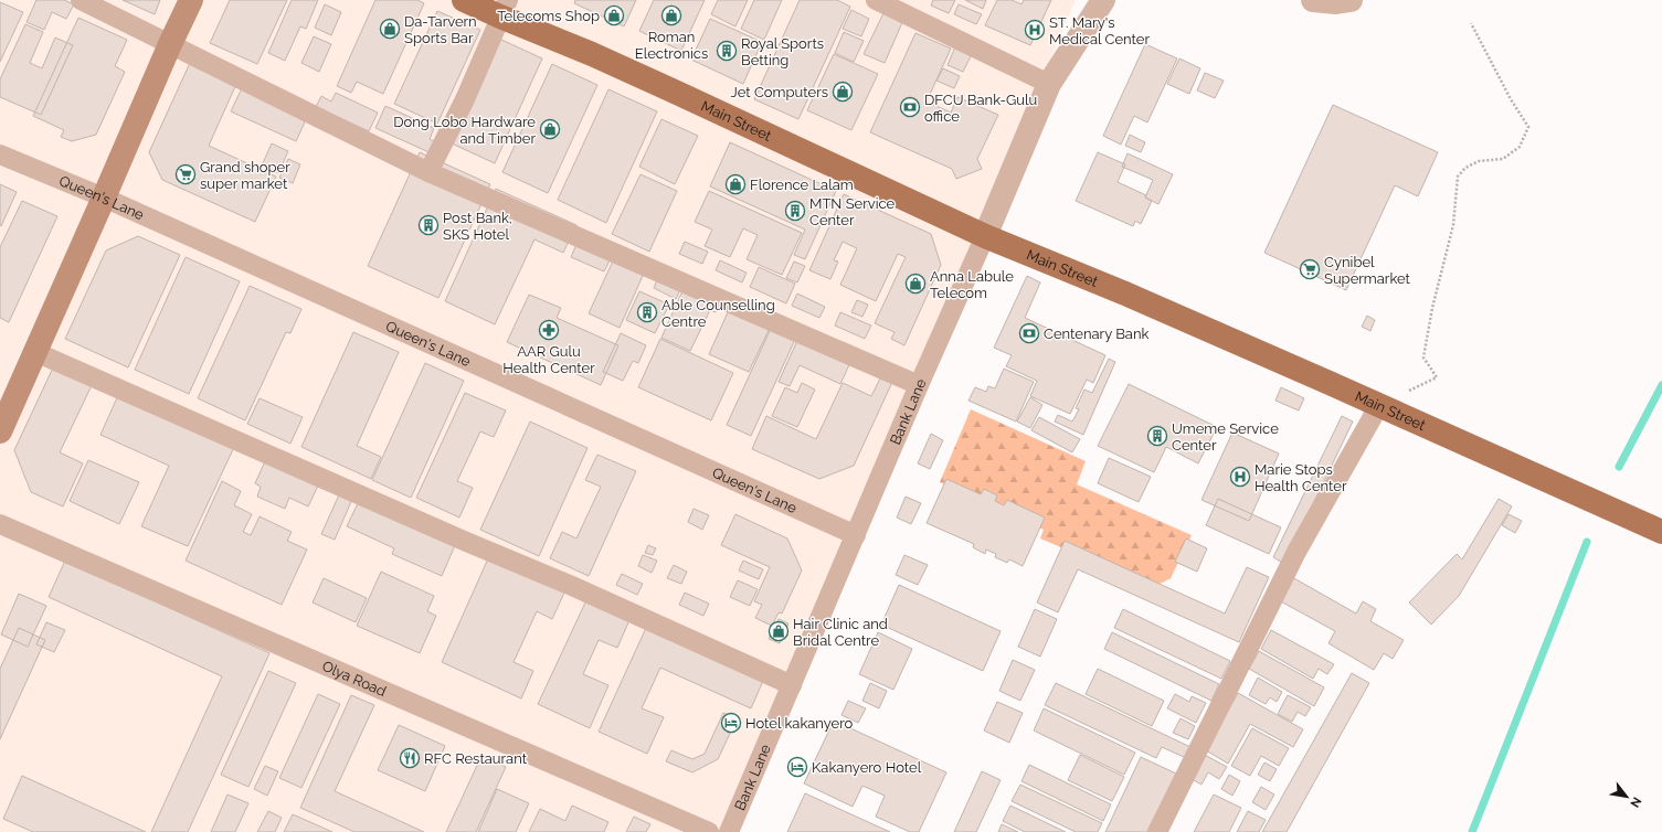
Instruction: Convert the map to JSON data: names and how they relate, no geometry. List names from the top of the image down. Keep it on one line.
{"streets":{"main road":["Main Street"],"street":["Queen's Lane","Bank Lane","Olya Road"]},"crossings":[["Main Street","Bank Lane"],["Queen's Lane","Bank Lane"]],"places":{"shop":["Telecoms Shop","Roman Electronics","Da-Tarvern Sports Bar","Jet Computers","Dong Lobo Hardware and Timber","Florence Lalam","Anna Labule Telecom","Hair Clinic and Bridal Centre"],"hospital":["ST. Mary's Medical Center","Marie Stops Health Center"],"building":["Royal Sports Betting","MTN Service Center","Post Bank, SKS Hotel","Able Counselling Centre","Umeme Service Center"],"bank":["DFCU Bank-Gulu office","Centenary Bank"],"supermarket":["Grand shoper super market","Cynibel Supermarket"],"pharmacy":["AAR Gulu Health Center"],"hotel":["Hotel kakanyero","Kakanyero Hotel"],"restaurant":["RFC Restaurant"]},"north":"bottom right"}
